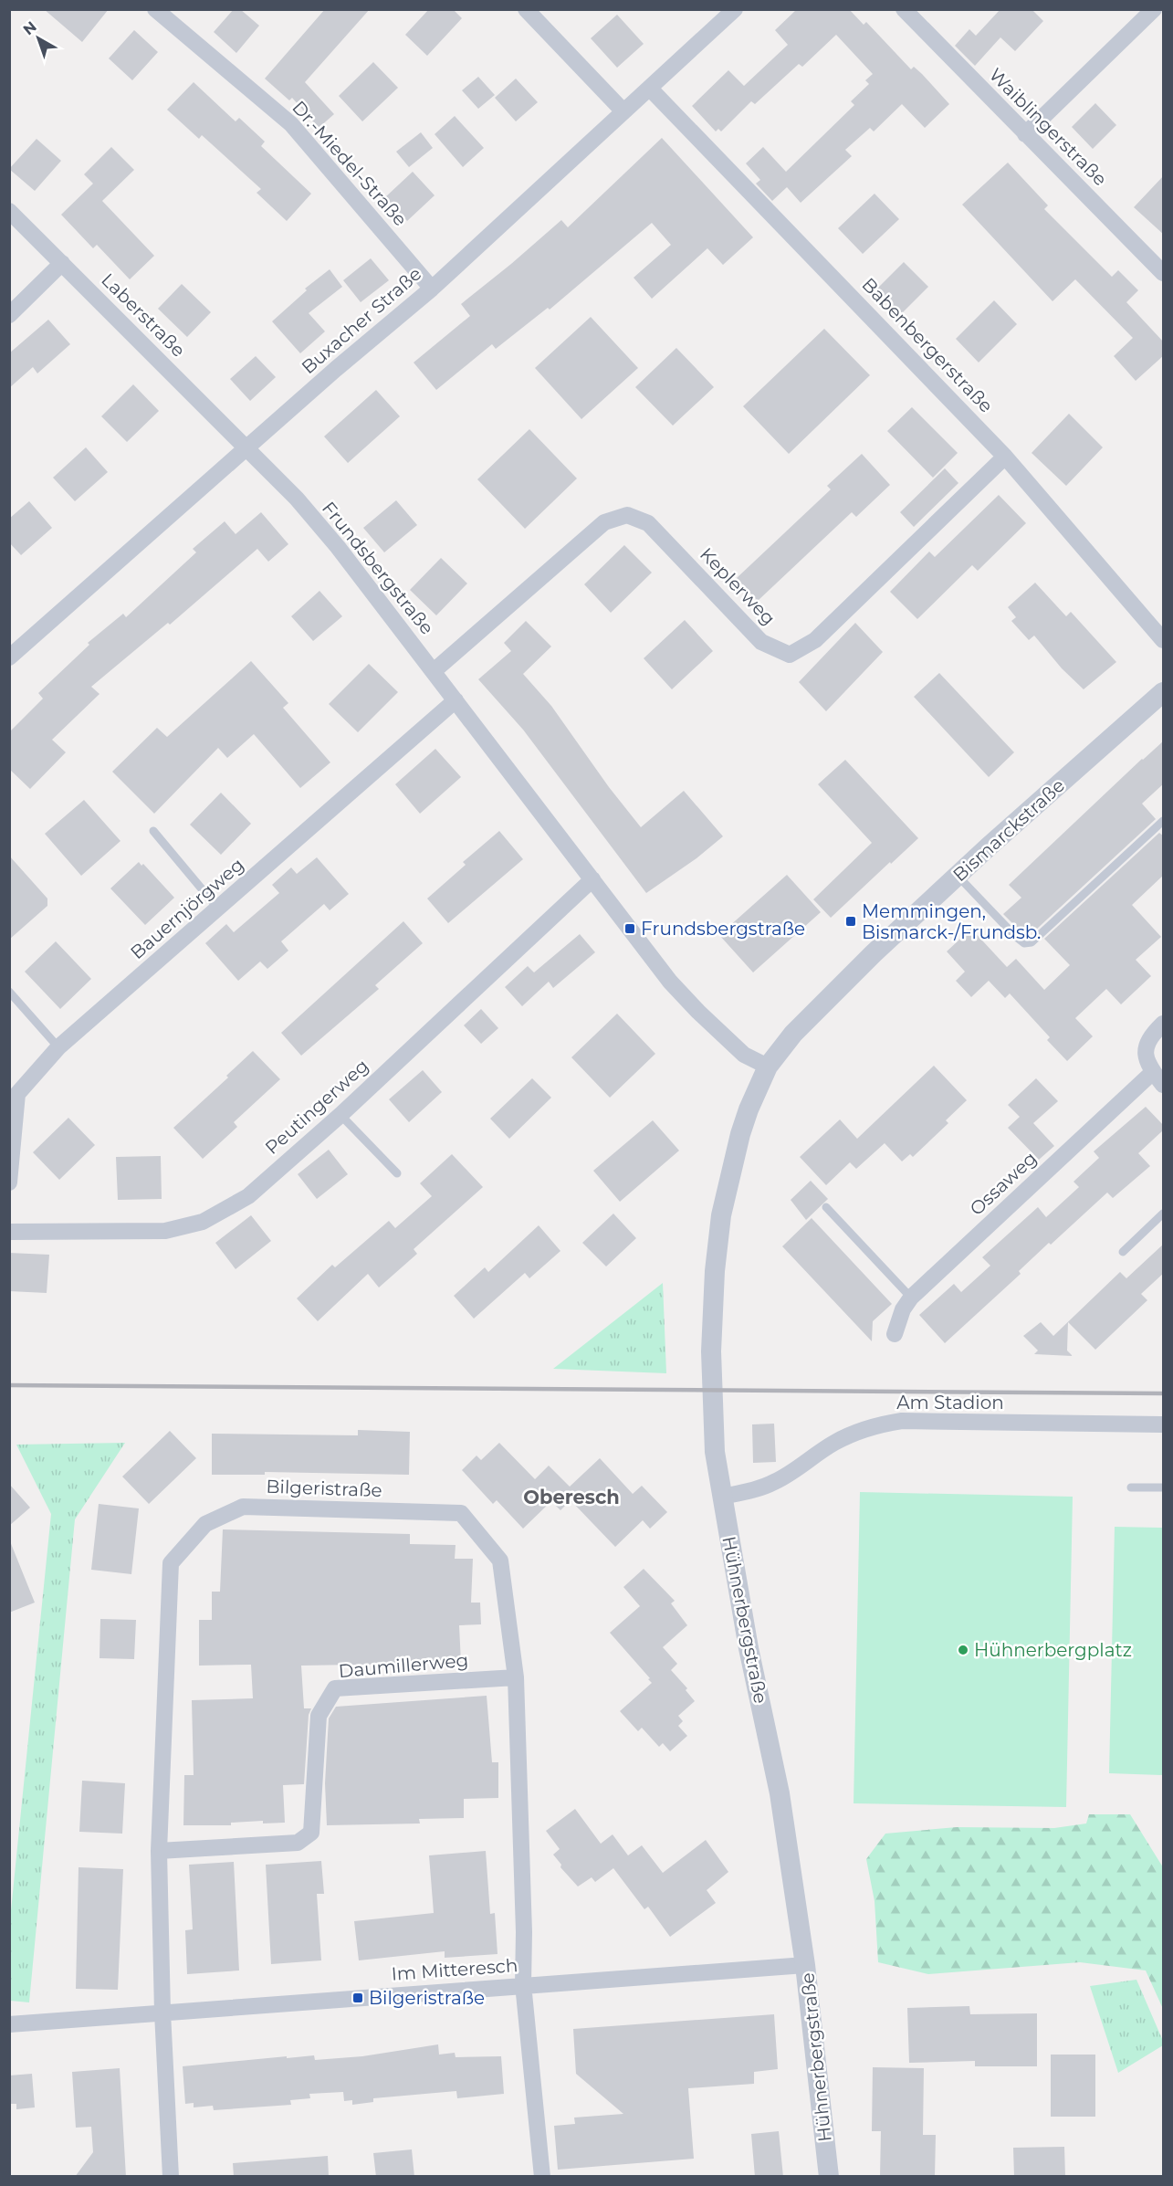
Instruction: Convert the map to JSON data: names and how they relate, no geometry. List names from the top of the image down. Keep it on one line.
{"streets":{"street":["Waiblingerstraße","Dr.-Miedel-Straße","Laberstraße","Buxacher Straße","Babenbergerstraße","Frundsbergstraße","Keplerweg","Bismarckstraße","Bauernjörgweg","Peutingerweg","Ossaweg","Am Stadion","Bilgeristraße","Hühnerbergstraße","Daumillerweg","Im Mitteresch"]},"crossings":[["Dr.-Miedel-Straße","Buxacher Straße"],["Laberstraße","Buxacher Straße"],["Laberstraße","Frundsbergstraße"],["Buxacher Straße","Babenbergerstraße"],["Buxacher Straße","Frundsbergstraße"],["Babenbergerstraße","Keplerweg"],["Frundsbergstraße","Keplerweg"],["Frundsbergstraße","Bismarckstraße"],["Frundsbergstraße","Bauernjörgweg"],["Frundsbergstraße","Peutingerweg"],["Frundsbergstraße","Hühnerbergstraße"],["Bismarckstraße","Hühnerbergstraße"],["Am Stadion","Hühnerbergstraße"],["Bilgeristraße","Daumillerweg"],["Bilgeristraße","Im Mitteresch"],["Hühnerbergstraße","Im Mitteresch"]],"districts":["Oberesch"],"places":{"transit":["Memmingen, Bismarck-/Frundsb.","Frundsbergstraße","Bilgeristraße"],"other":["Hühnerbergplatz"]},"north":"top left"}
